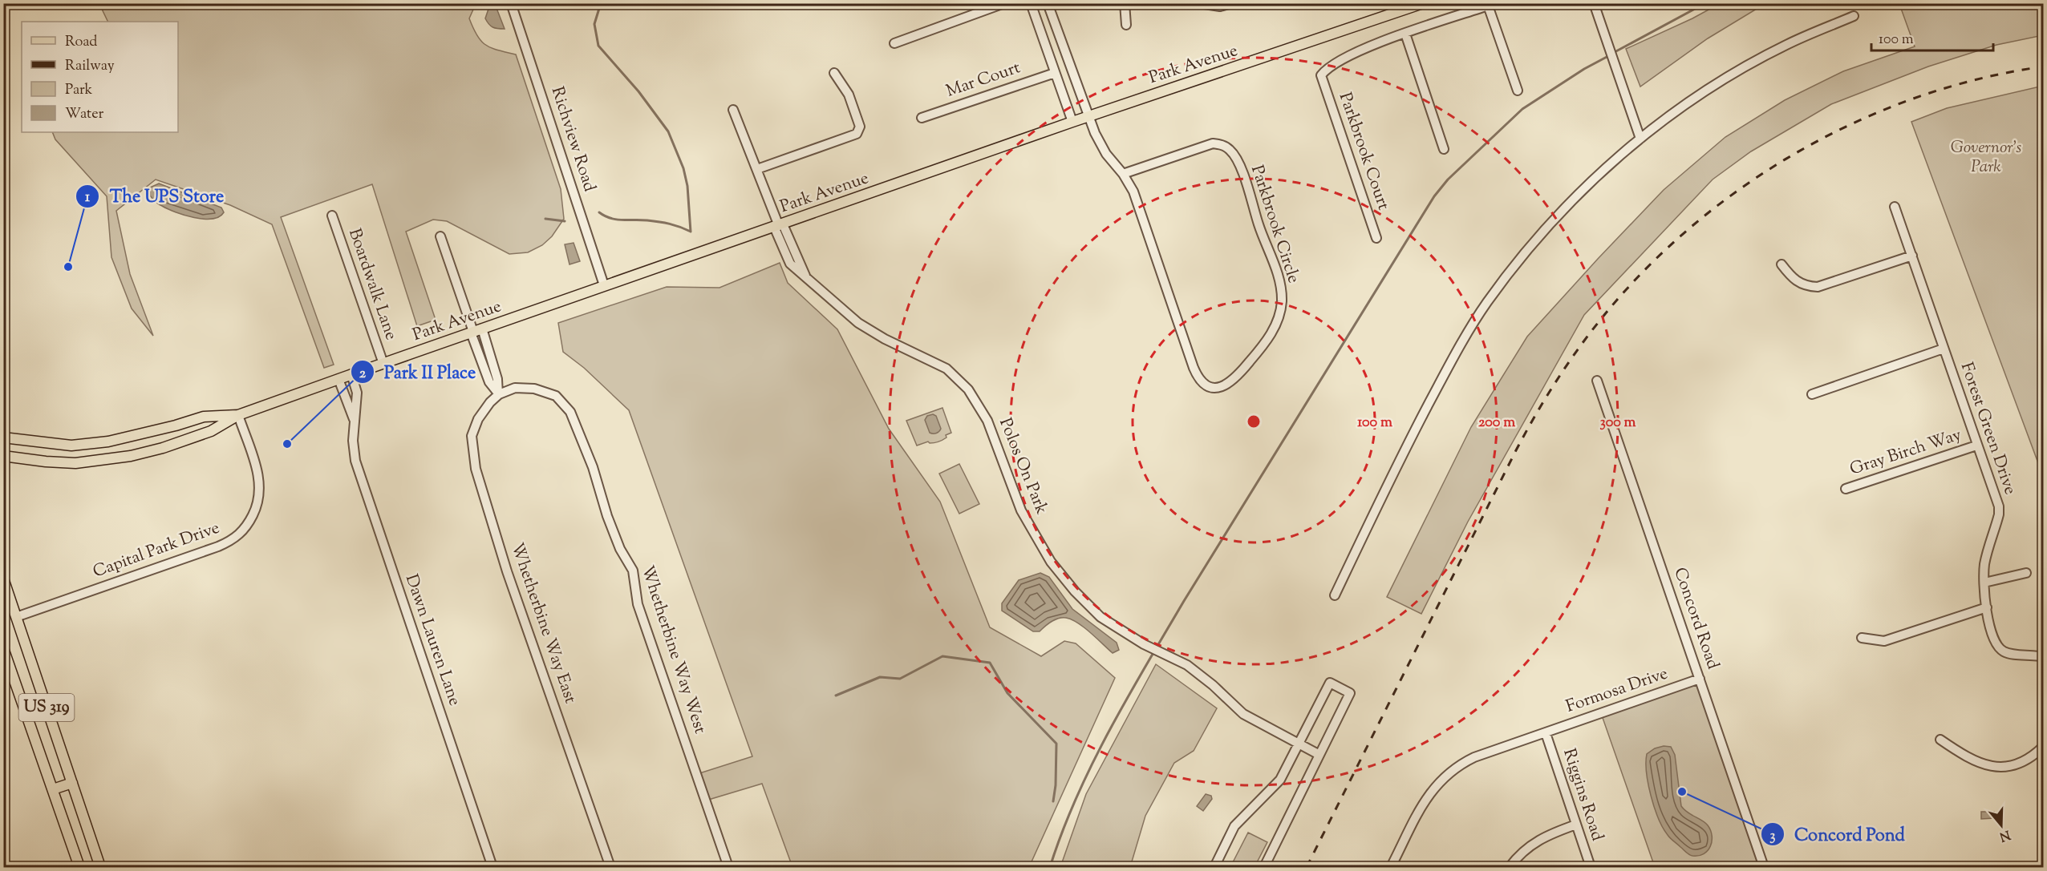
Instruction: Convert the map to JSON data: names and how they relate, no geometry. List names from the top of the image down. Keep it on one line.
{"streets":{"main road":["Park Avenue","US 319"],"street":["Mar Court","Richview Road","Parkbrook Court","Parkbrook Circle","Boardwalk Lane","Forest Green Drive","Gray Birch Way","Polos On Park","Capital Park Drive","Concord Road","Whetherbine Way East","Dawn Lauren Lane","Whetherbine Way West","Formosa Drive","Riggins Road"]},"crossings":[["Park Avenue","Richview Road"],["Park Avenue","Parkbrook Circle"],["Park Avenue","Boardwalk Lane"],["Park Avenue","Polos On Park"],["Park Avenue","Capital Park Drive"],["Park Avenue","Dawn Lauren Lane"],["Forest Green Drive","Gray Birch Way"],["Capital Park Drive","US 319"],["Concord Road","Formosa Drive"],["Whetherbine Way East","Whetherbine Way West"],["Formosa Drive","Riggins Road"]],"parks":["Governor's Park"],"places":["The UPS Store","Park II Place","Concord Pond"],"legend":["Road","Railway","Park","Water"],"scale_bar":"100 m","north":"bottom","rings":["100 m","200 m","300 m"]}
